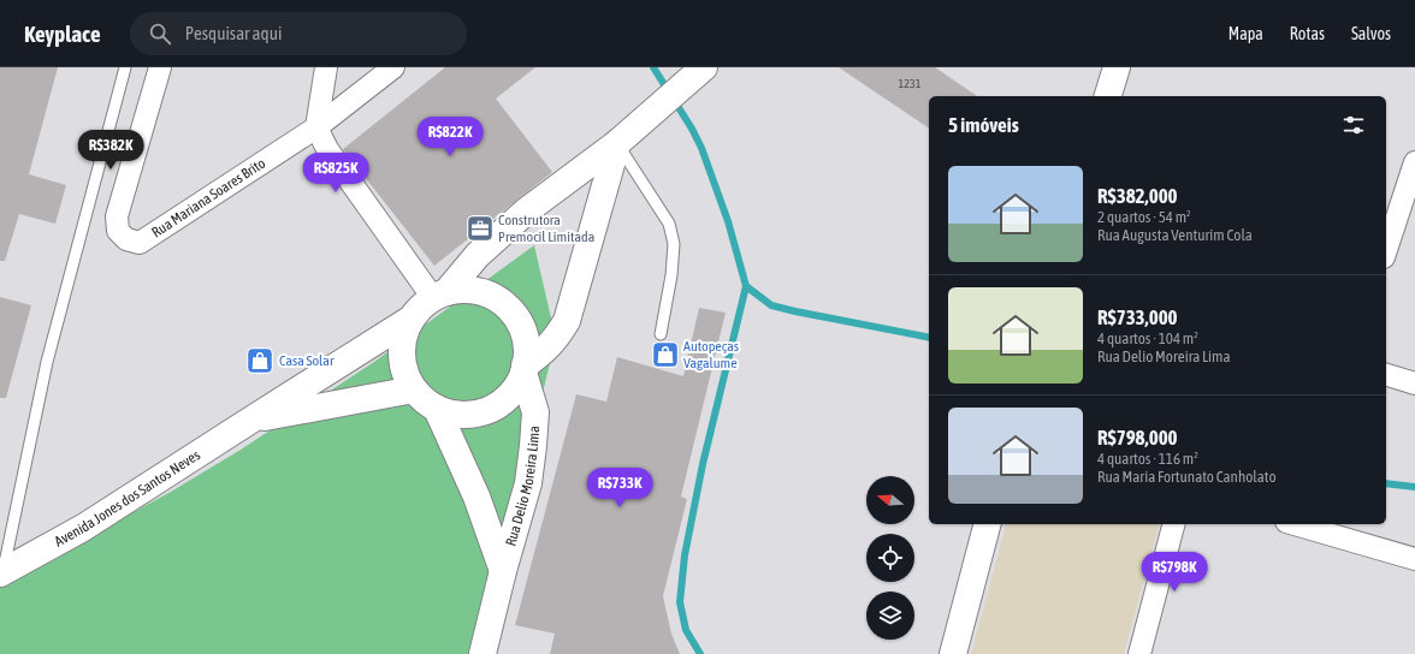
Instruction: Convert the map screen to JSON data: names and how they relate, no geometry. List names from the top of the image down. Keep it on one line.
{"streets":{"main road":["Rua Delio Moreira Lima","Avenida Jones dos Santos Neves"],"street":["Rua Mariana Soares Brito"]},"crossings":[["Rua Delio Moreira Lima","Avenida Jones dos Santos Neves"]],"places":{"office":["Construtora Premocil Limitada"],"shop":["Autopeças Vagalume","Casa Solar"]},"house_numbers":["1231"],"north":"left","page":{"header":"Keyplace","search":"Pesquisar aqui","nav":["Mapa","Rotas","Salvos"],"heading":"5 imóveis","price":["R$822K","R$382K","R$825K","R$733K","R$798K"],"list":[{"name":"R$382,000","note":"2 quartos · 54 m² · Rua Augusta Venturim Cola"},{"name":"R$733,000","note":"4 quartos · 104 m² · Rua Delio Moreira Lima"},{"name":"R$798,000","note":"4 quartos · 116 m² · Rua Maria Fortunato Canholato"}]}}
